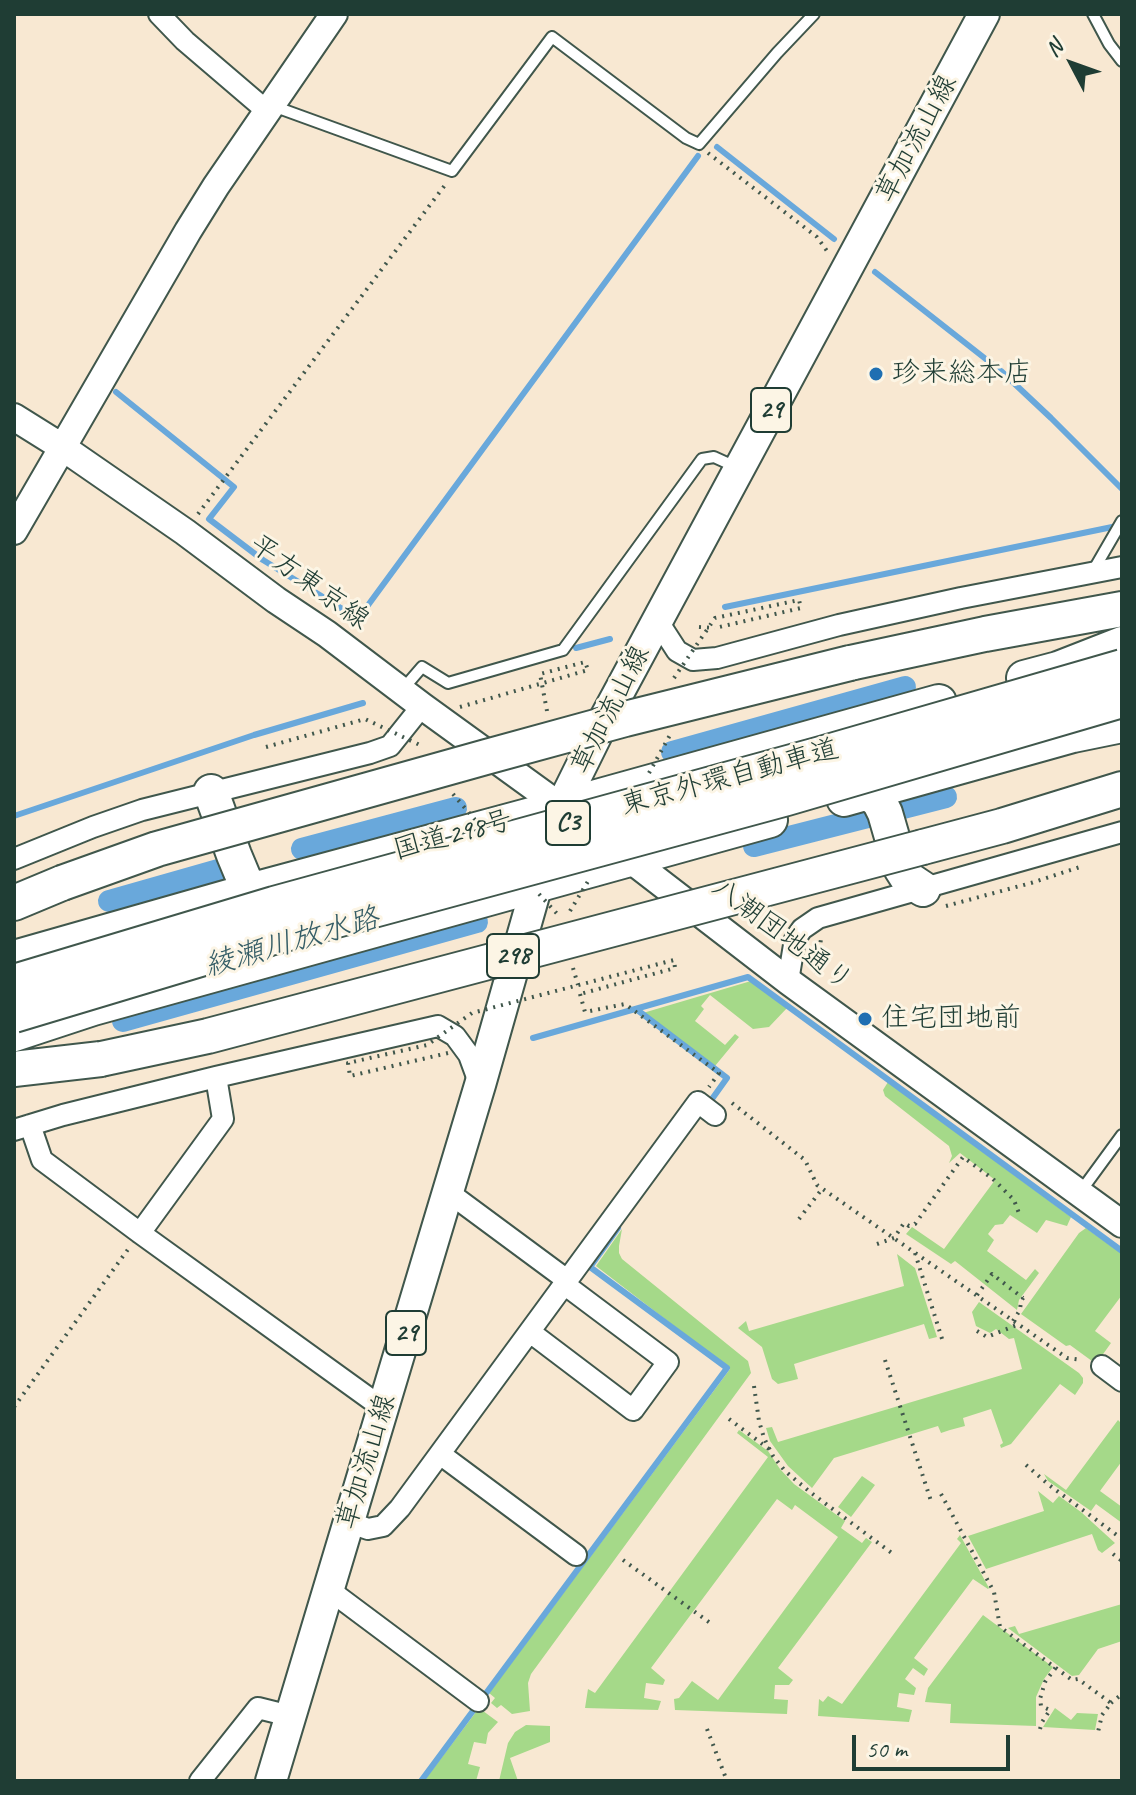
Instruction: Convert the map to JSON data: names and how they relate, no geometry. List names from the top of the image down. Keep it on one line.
{"streets":{"highway":["東京外環自動車道","C3","国道298号","298"],"main road":["草加流山線","29"],"street":["平方東京線","八潮団地通り"]},"crossings":[["草加流山線","平方東京線"],["草加流山線","国道298号"],["草加流山線","八潮団地通り"],["草加流山線","298"],["平方東京線","国道298号"],["平方東京線","八潮団地通り"],["国道298号","八潮団地通り"],["八潮団地通り","298"]],"water":["綾瀬川放水路"],"places":["珍来総本店","住宅団地前"],"scale_bar":"50 m","north":"top left"}
